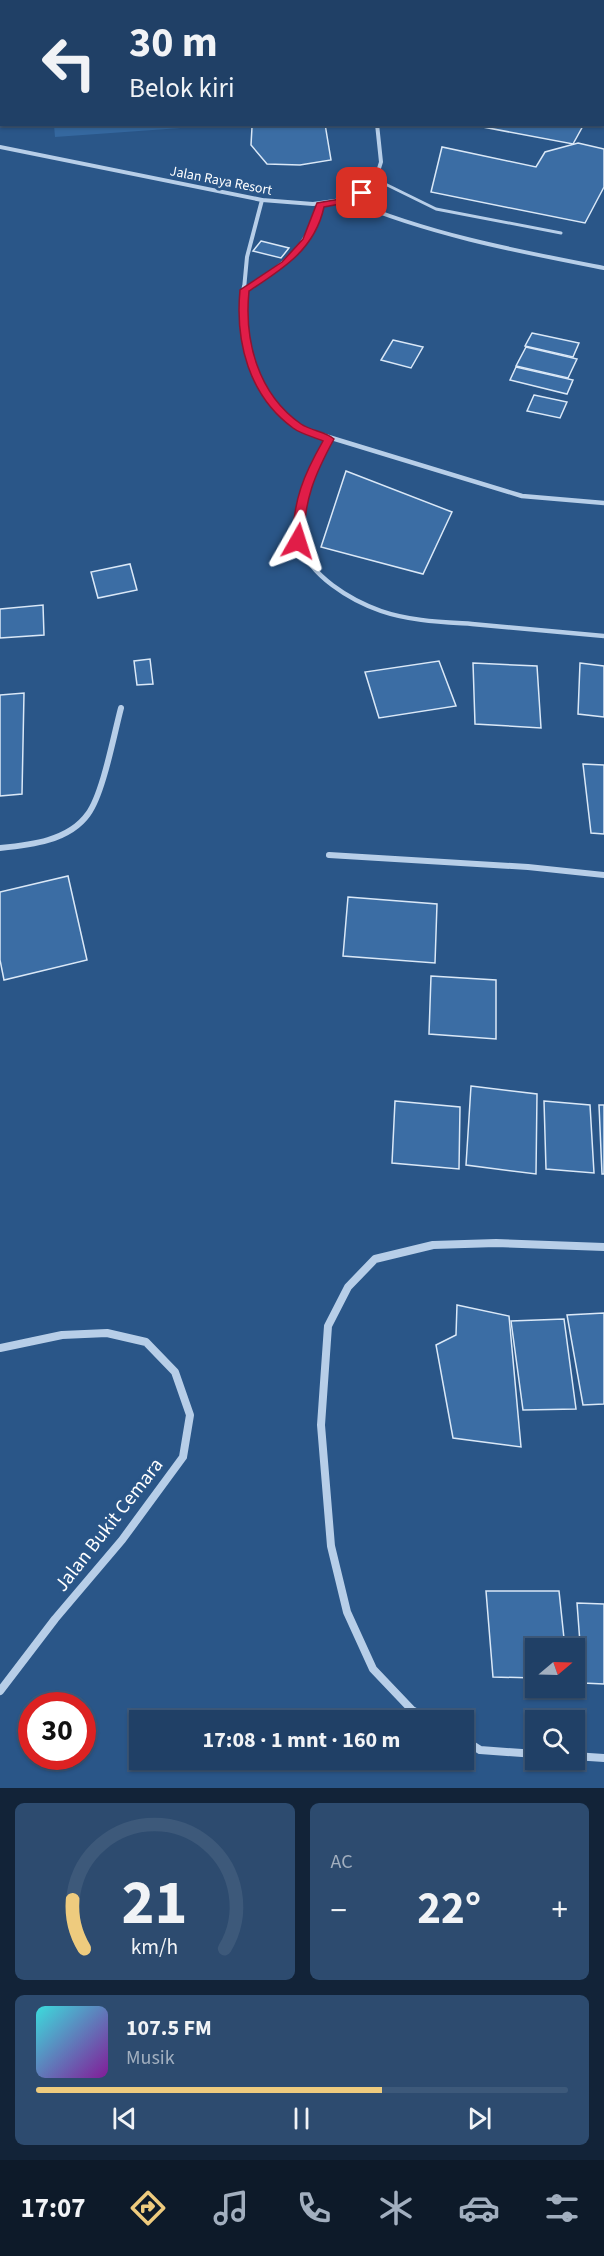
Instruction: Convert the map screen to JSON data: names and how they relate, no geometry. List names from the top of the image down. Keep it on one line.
{"streets":{"street":["Jalan Raya Resort","Jalan Bukit Cemara"]},"north":"right","page":{"turn":["30 m","Belok kiri"],"limit":"30","trip":"17:08 · 1 mnt · 160 m","tile":"AC","heat":["−","22°","+"],"song":["107.5 FM","Musik"],"tabs":"17:07","gauge":["21","km/h"]}}
